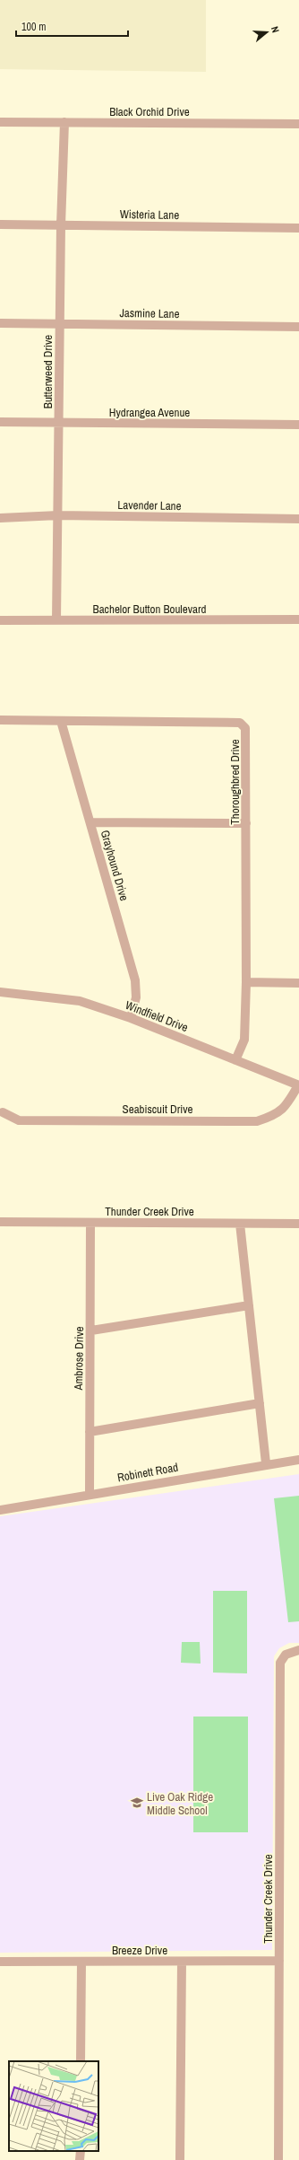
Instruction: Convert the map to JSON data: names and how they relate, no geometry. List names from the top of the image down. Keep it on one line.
{"streets":{"street":["Black Orchid Drive","Wisteria Lane","Jasmine Lane","Butterweed Drive","Hydrangea Avenue","Lavender Lane","Bachelor Button Boulevard","Thoroughbred Drive","Grayhound Drive","Windfield Drive","Seabiscuit Drive","Thunder Creek Drive","Ambrose Drive","Robinett Road","Breeze Drive"]},"crossings":[["Black Orchid Drive","Butterweed Drive"],["Wisteria Lane","Butterweed Drive"],["Jasmine Lane","Butterweed Drive"],["Butterweed Drive","Hydrangea Avenue"],["Butterweed Drive","Lavender Lane"],["Butterweed Drive","Bachelor Button Boulevard"],["Thoroughbred Drive","Grayhound Drive"],["Thoroughbred Drive","Windfield Drive"],["Grayhound Drive","Windfield Drive"],["Windfield Drive","Seabiscuit Drive"],["Thunder Creek Drive","Ambrose Drive"],["Thunder Creek Drive","Breeze Drive"],["Ambrose Drive","Robinett Road"]],"places":{"school or university":["Live Oak Ridge Middle School"]},"scale_bar":"100 m","north":"right"}
